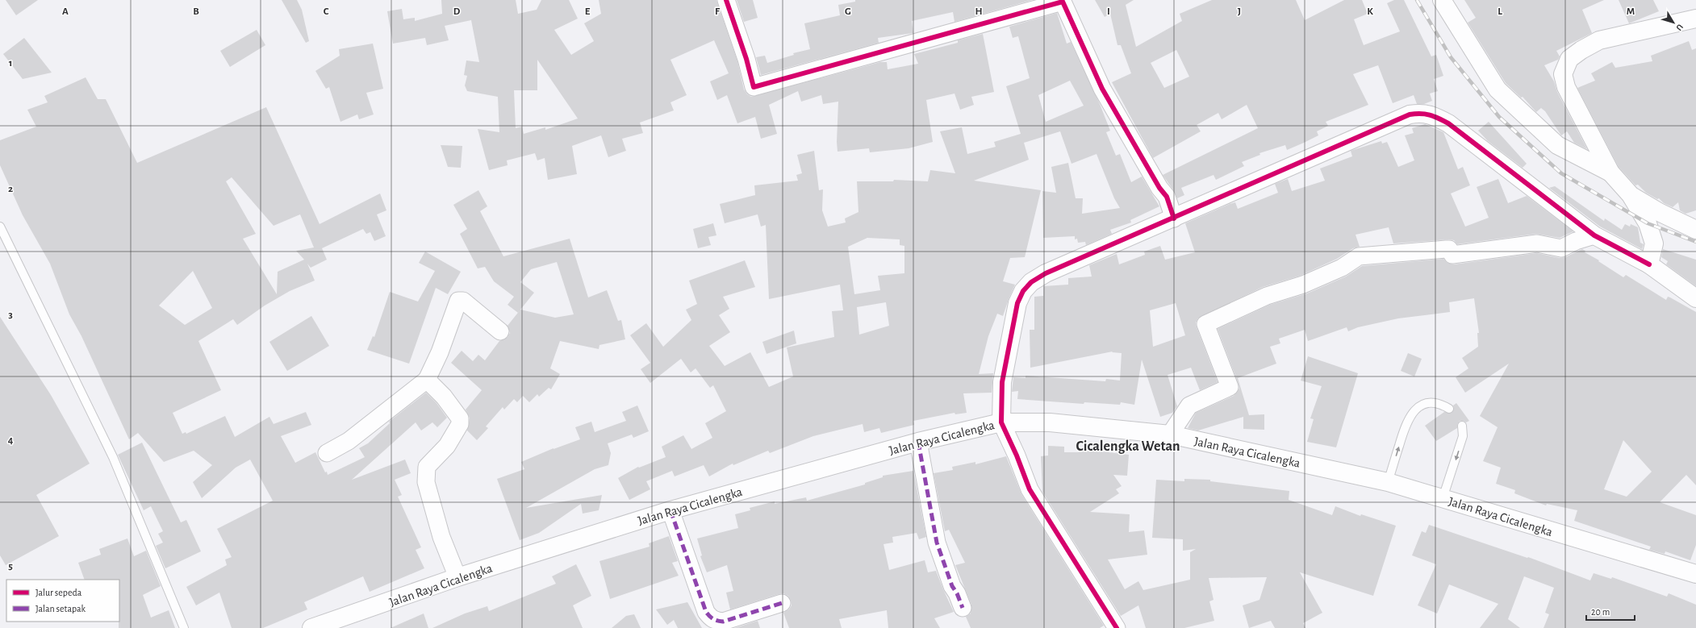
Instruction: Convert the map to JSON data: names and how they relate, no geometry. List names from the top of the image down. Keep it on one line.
{"streets":{"street":["Jalan Raya Cicalengka"]},"districts":["Cicalengka Wetan"],"legend":["Jalur sepeda","Jalan setapak"],"scale_bar":"20 m","north":"bottom right","grid":{"columns":["A","B","C","D","E","F","G","H","I","J","K","L","M"],"rows":["1","2","3","4","5"]}}
